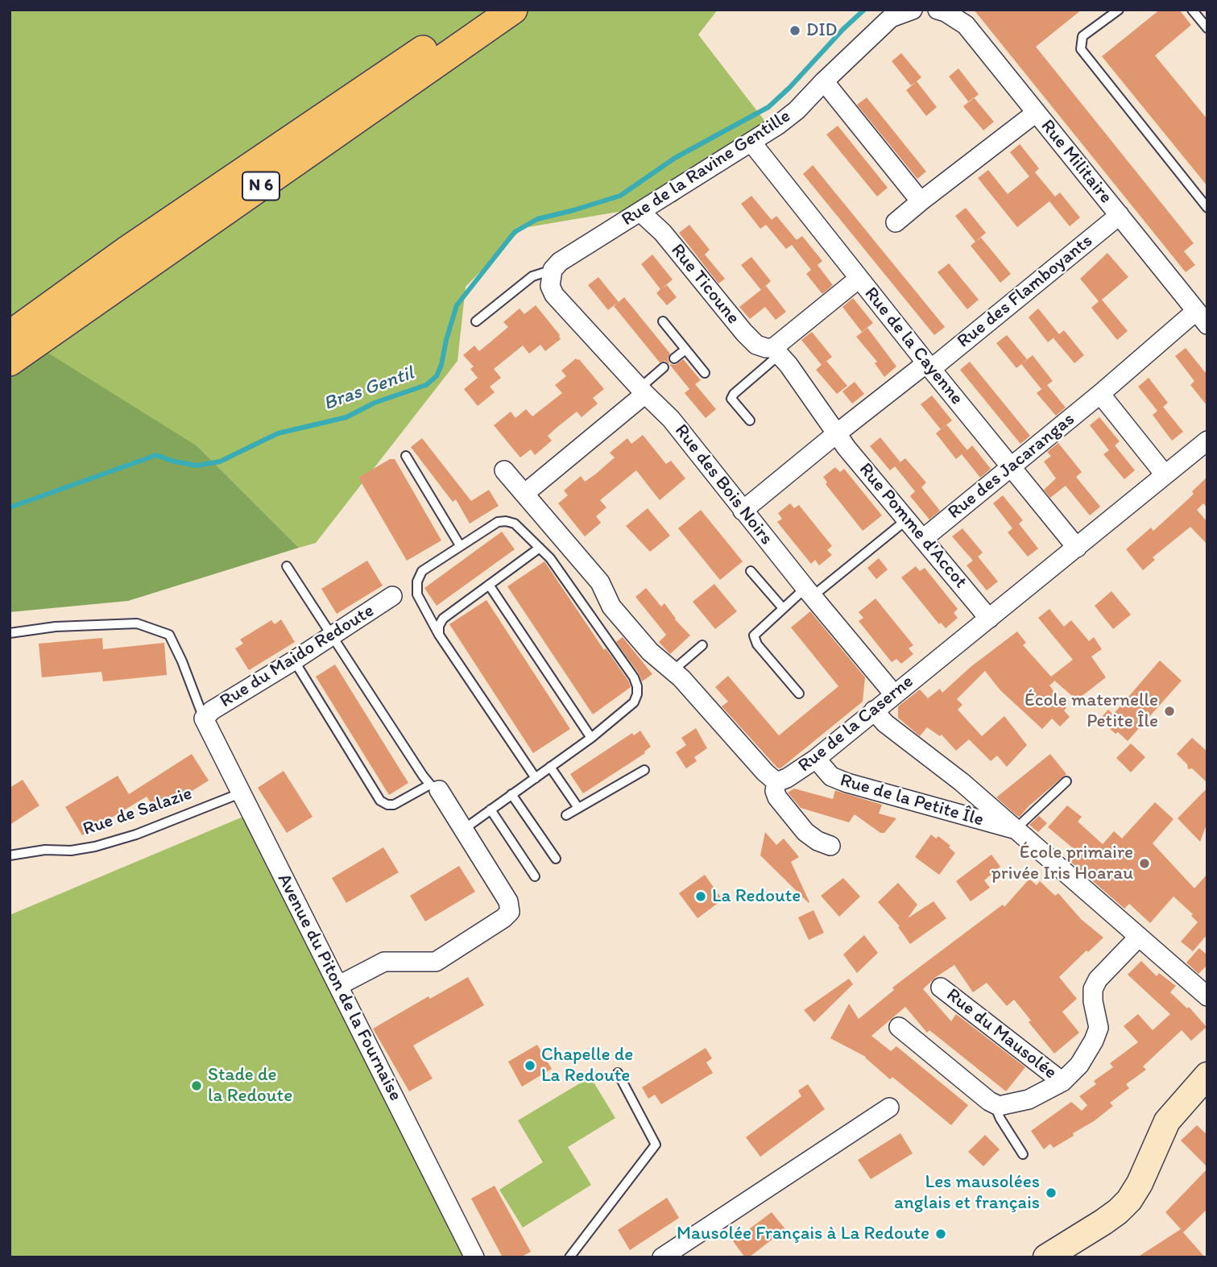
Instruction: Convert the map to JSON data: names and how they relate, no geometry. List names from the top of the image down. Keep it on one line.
{"streets":{"main road":["N 6"],"street":["Rue Militaire","Rue de la Ravine Gentille","Rue Ticoune","Rue des Flamboyants","Rue de la Cayenne","Rue des Jacarangas","Rue des Bois Noirs","Rue Pomme d'Accot","Rue du Maido Redoute","Rue de la Caserne","Rue de la Petite Île","Avenue du Piton de la Fournaise","Rue du Mausolée"],"lane":["Rue de Salazie"]},"crossings":[["Rue Militaire","Rue des Flamboyants"],["Rue Militaire","Rue des Jacarangas"],["Rue de la Ravine Gentille","Rue Ticoune"],["Rue de la Ravine Gentille","Rue de la Cayenne"],["Rue de la Ravine Gentille","Rue des Bois Noirs"],["Rue Ticoune","Rue des Flamboyants"],["Rue Ticoune","Rue Pomme d'Accot"],["Rue des Flamboyants","Rue de la Cayenne"],["Rue des Flamboyants","Rue des Bois Noirs"],["Rue des Flamboyants","Rue Pomme d'Accot"],["Rue de la Cayenne","Rue des Jacarangas"],["Rue de la Cayenne","Rue de la Caserne"],["Rue des Jacarangas","Rue Pomme d'Accot"],["Rue des Bois Noirs","Rue de la Caserne"],["Rue Pomme d'Accot","Rue de la Caserne"],["Rue du Maido Redoute","Avenue du Piton de la Fournaise"],["Rue de la Caserne","Rue de la Petite Île"],["Rue de la Petite Île","Rue du Mausolée"],["Rue de Salazie","Avenue du Piton de la Fournaise"]],"water":["Bras Gentil"],"places":["DID","École maternelle Petite Île","École primaire privée Iris Hoarau","La Redoute","Chapelle de La Redoute","Stade de la Redoute","Les mausolées anglais et français","Mausolée Français à La Redoute"]}
